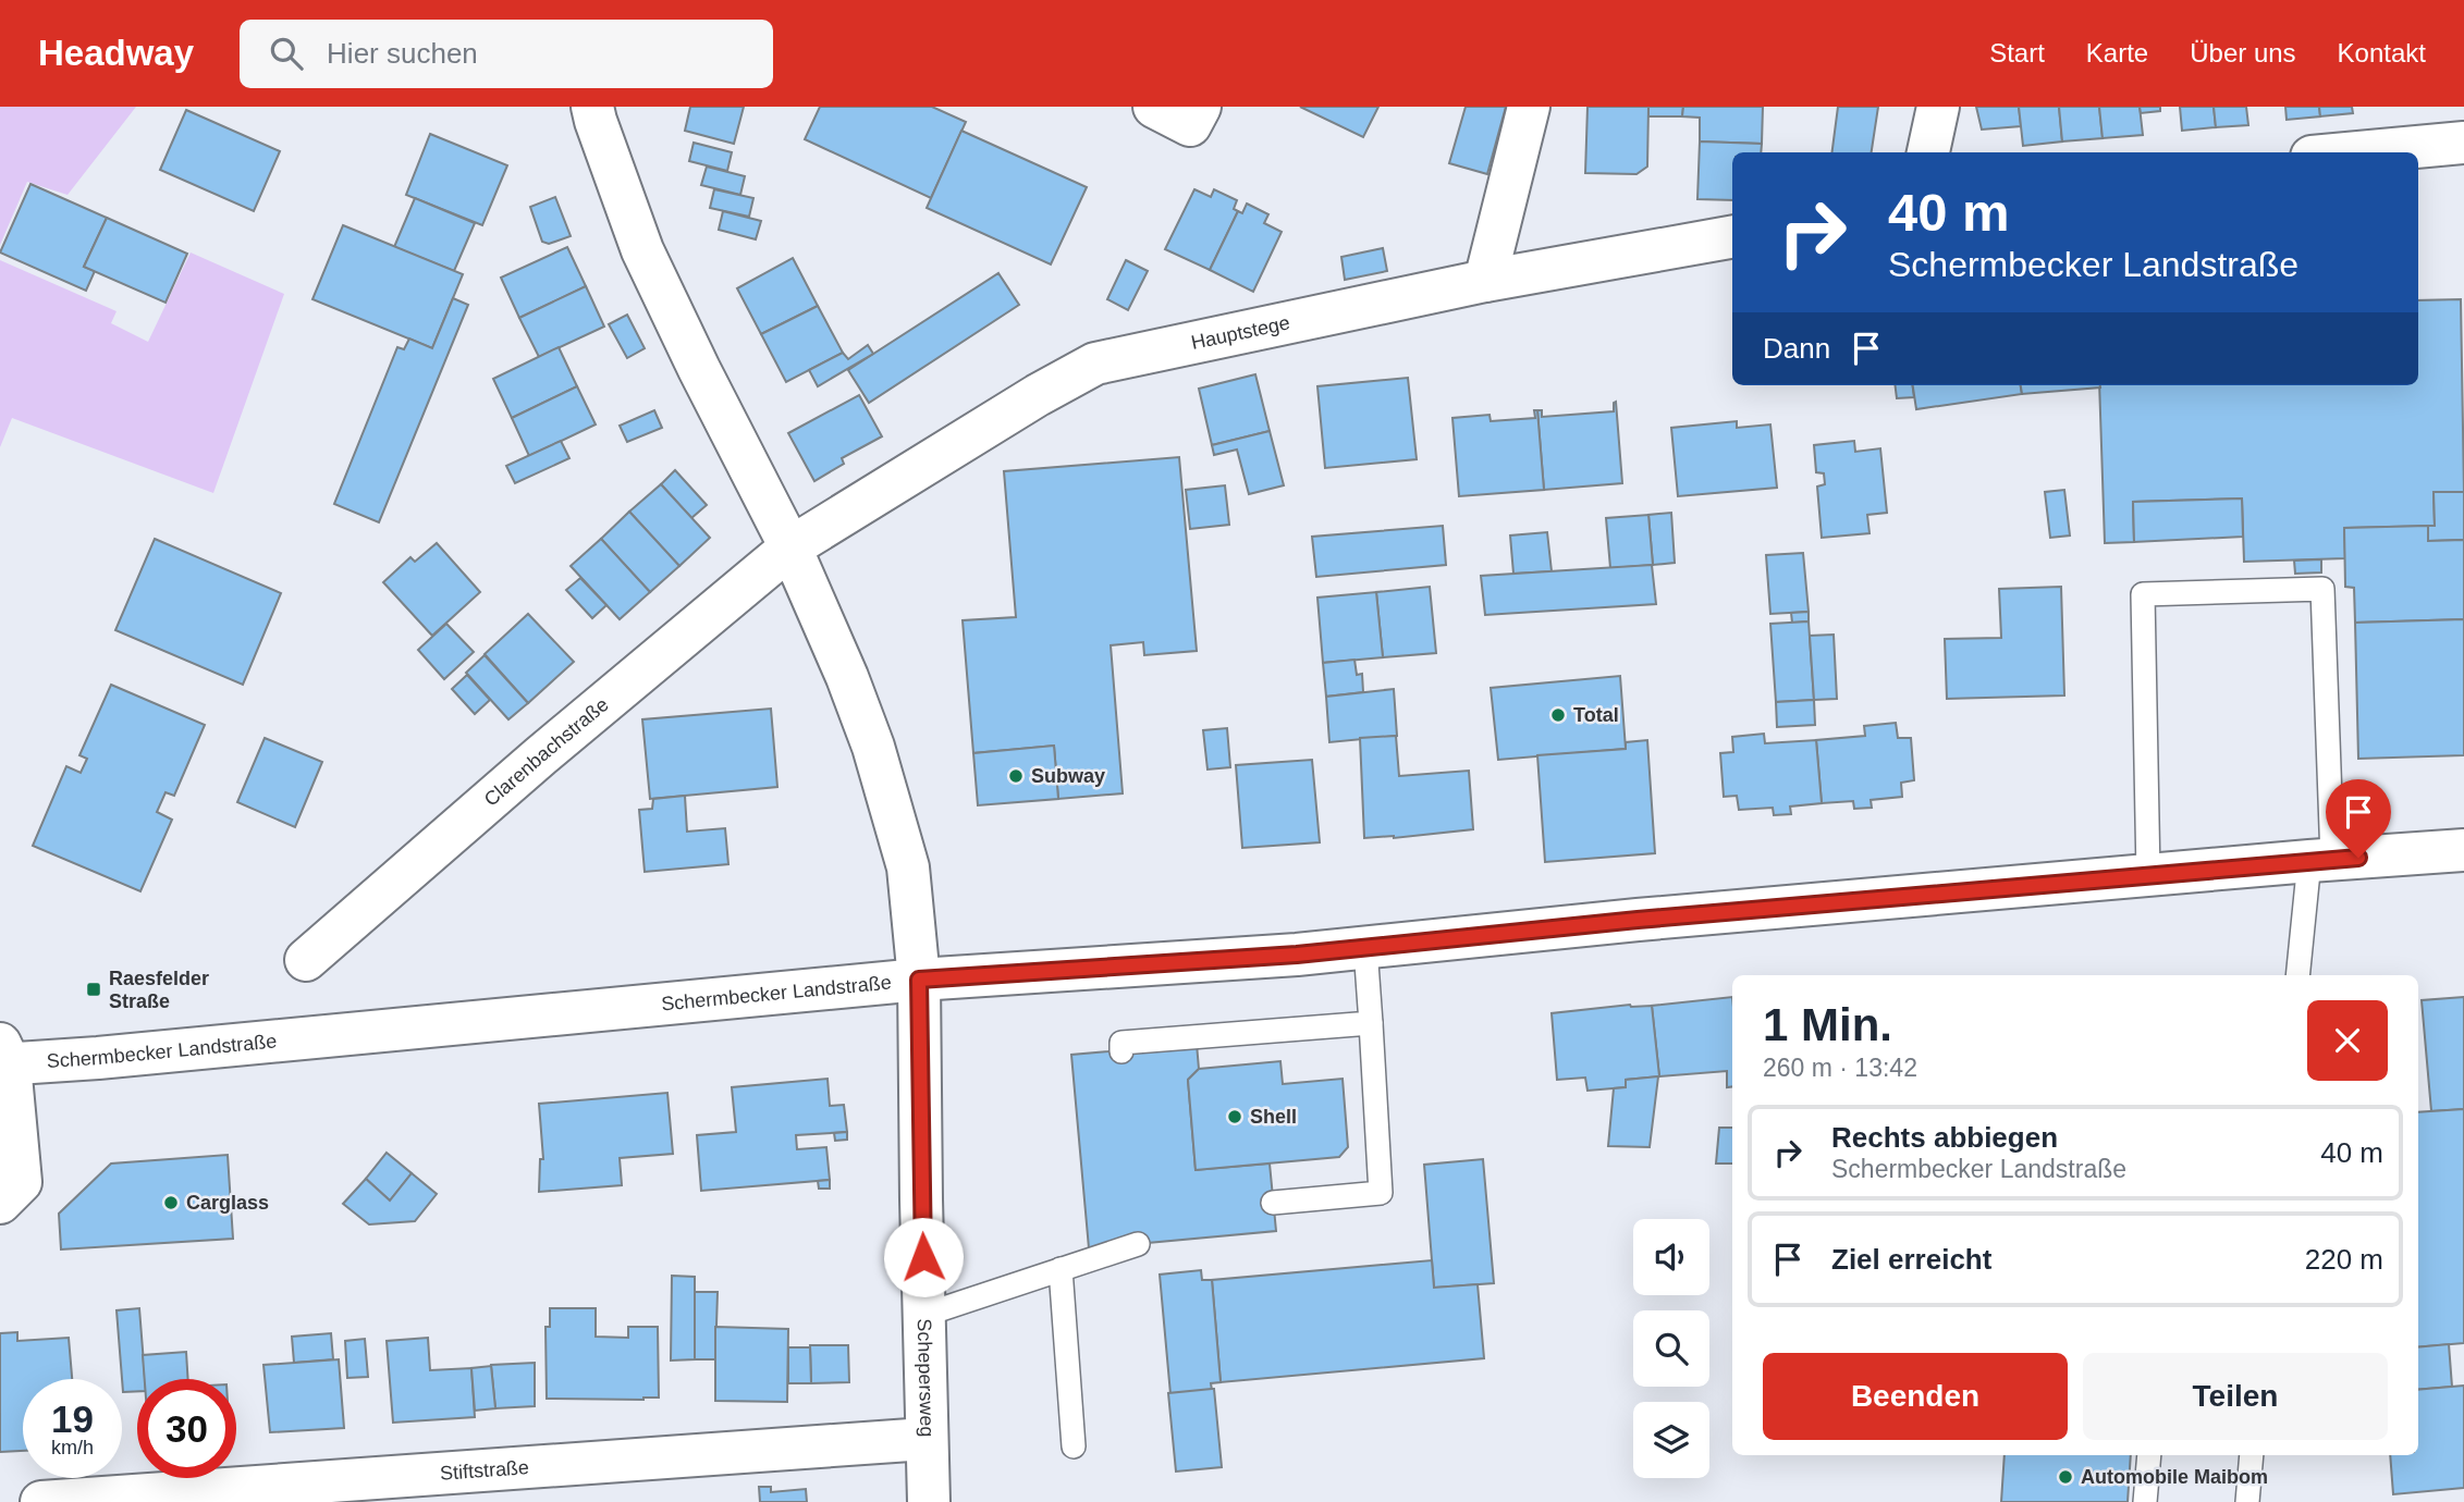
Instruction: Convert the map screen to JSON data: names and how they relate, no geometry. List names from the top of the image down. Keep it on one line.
{"streets":{"street":["Hauptstege","Clarenbachstraße","Schermbecker Landstraße","Schepersweg","Stiftstraße"]},"crossings":[["Hauptstege","Clarenbachstraße"],["Schermbecker Landstraße","Schepersweg"],["Schepersweg","Stiftstraße"]],"places":{"other":["Total","Subway","Shell","Carglass","Automobile Maibom"],"transit":["Raesfelder Straße"]},"page":{"header":"Headway","search":"Hier suchen","nav":["Start","Karte","Über uns","Kontakt"],"turn":["40 m","Schermbecker Landstraße"],"then":"Dann","heading":["1 Min.","260 m · 13:42"],"list":[{"name":"Rechts abbiegen","note":"Schermbecker Landstraße","value":"40 m"},{"name":"Ziel erreicht","value":"220 m"}],"buttons":["Beenden","Teilen"],"speed":"19 km/h","limit":"30"}}
